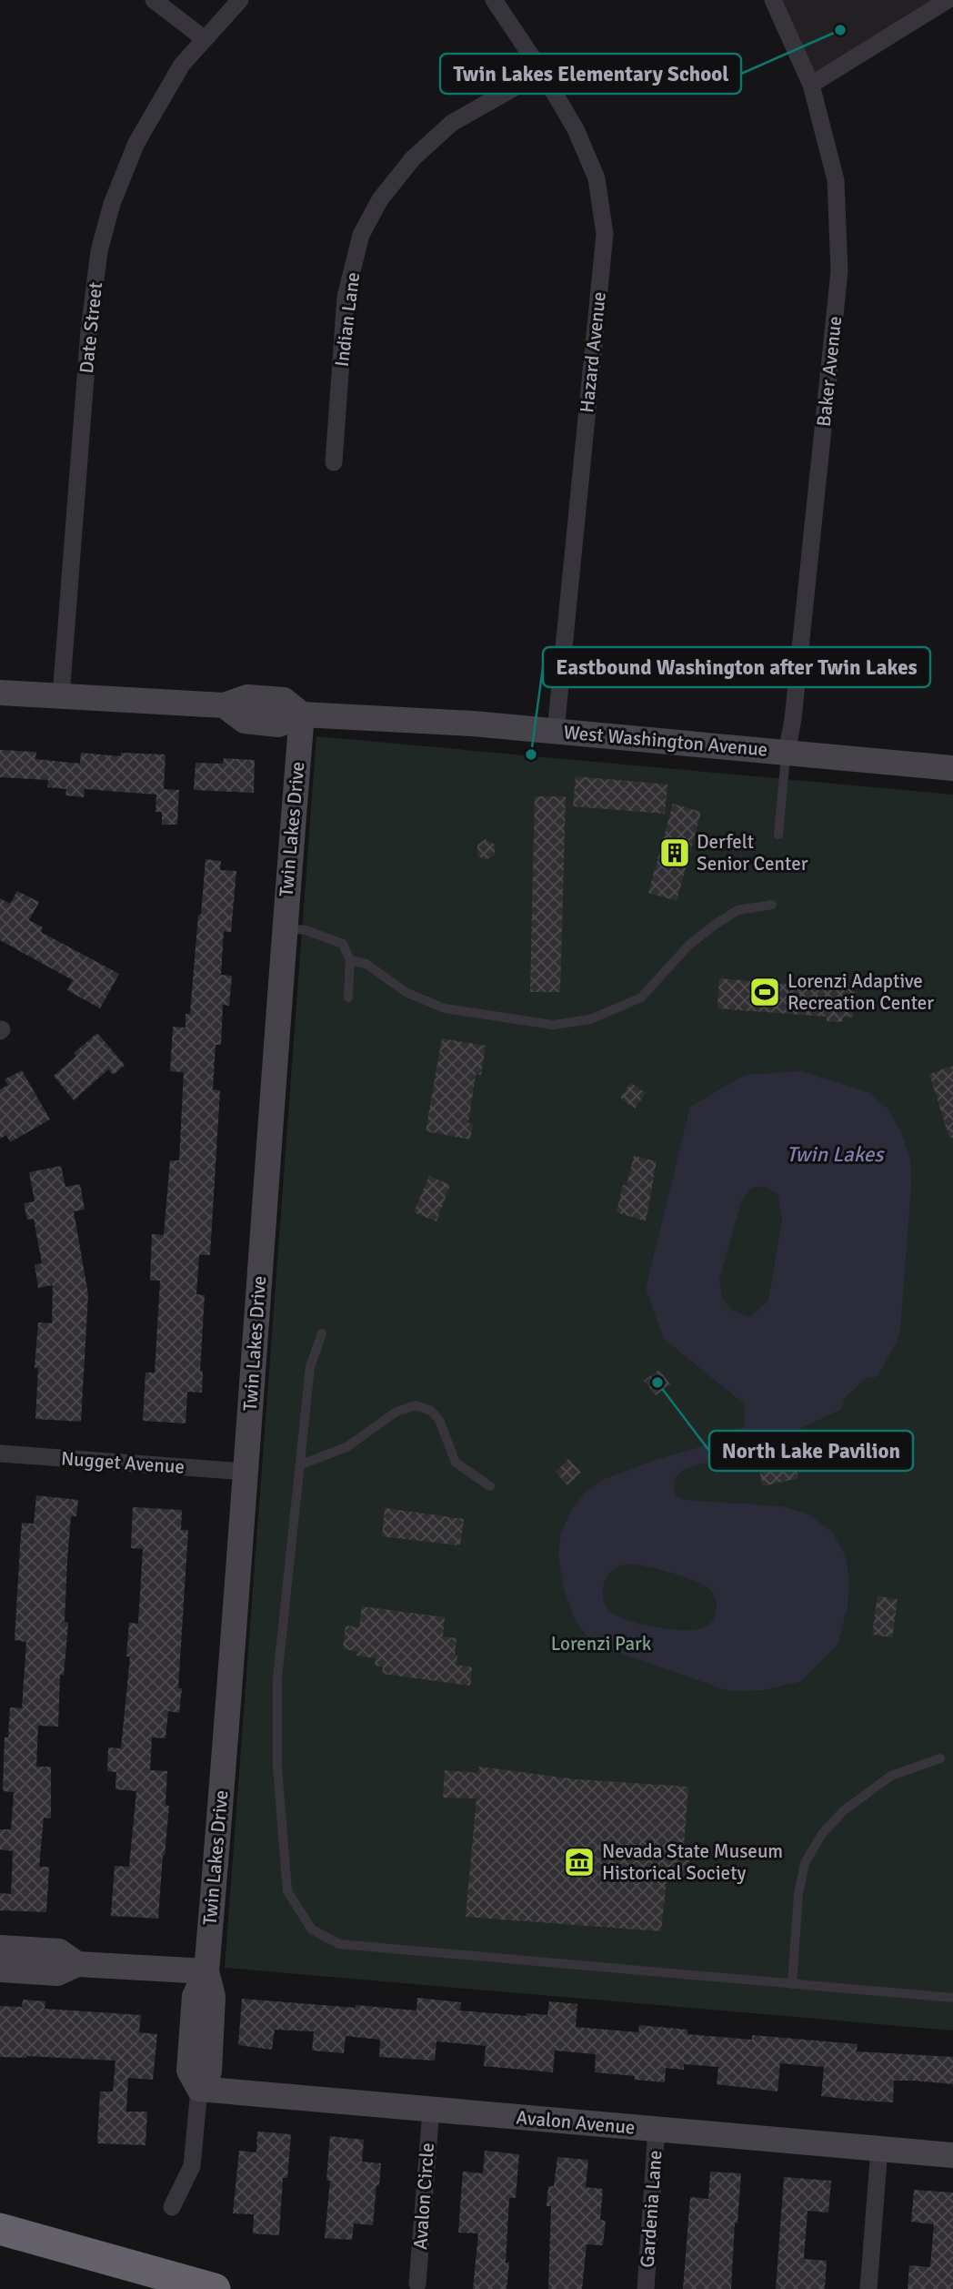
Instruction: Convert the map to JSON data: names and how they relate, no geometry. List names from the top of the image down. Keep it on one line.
{"streets":{"street":["Indian Lane","Date Street","Hazard Avenue","Baker Avenue","West Washington Avenue","Twin Lakes Drive","Nugget Avenue","Avalon Avenue","Avalon Circle","Gardenia Lane"]},"crossings":[["Indian Lane","Hazard Avenue"],["Date Street","West Washington Avenue"],["Hazard Avenue","West Washington Avenue"],["Baker Avenue","West Washington Avenue"],["West Washington Avenue","Twin Lakes Drive"],["Twin Lakes Drive","Nugget Avenue"],["Twin Lakes Drive","Avalon Avenue"],["Avalon Avenue","Avalon Circle"],["Avalon Avenue","Gardenia Lane"]],"water":["Twin Lakes"],"parks":["Lorenzi Park"],"places":{"other":["Twin Lakes Elementary School","Eastbound Washington after Twin Lakes","North Lake Pavilion"],"building":["Derfelt Senior Center"],"sports":["Lorenzi Adaptive Recreation Center"],"museum":["Nevada State Museum Historical Society"]}}
